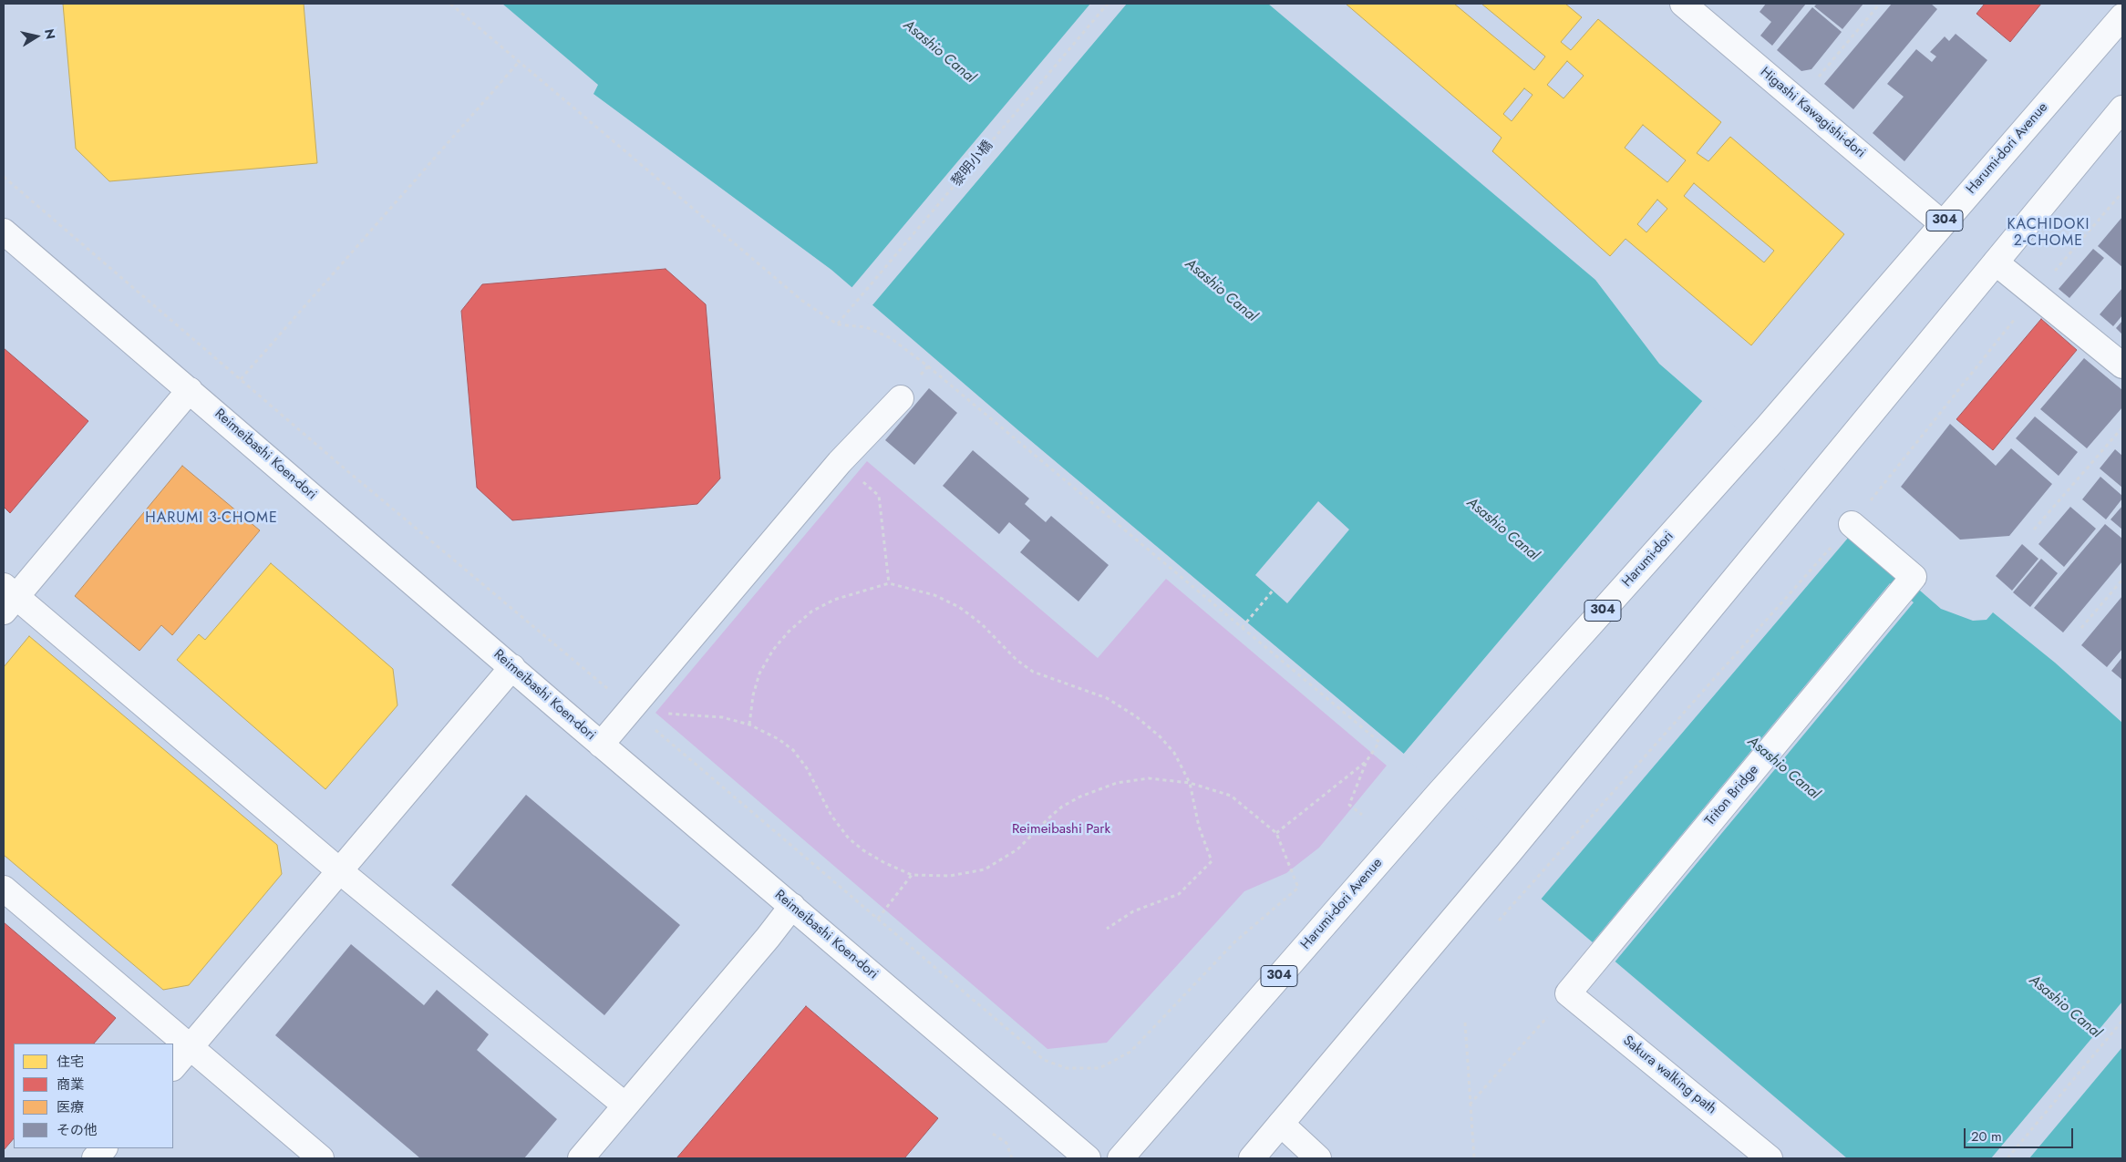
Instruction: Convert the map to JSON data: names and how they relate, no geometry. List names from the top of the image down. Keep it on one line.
{"streets":{"street":["Higashi Kawagishi-dori","Harumi-dori Avenue","304","Reimeibashi Koen-dori","Harumi-dori","Triton Bridge","Sakura walking path"],"path":["黎明小橋"]},"crossings":[["Higashi Kawagishi-dori","Harumi-dori Avenue"],["Harumi-dori Avenue","Harumi-dori"],["Triton Bridge","Sakura walking path"]],"districts":["KACHIDOKI 2-CHOME","HARUMI 3-CHOME"],"water":["Asashio Canal"],"parks":["Reimeibashi Park"],"legend":["住宅","商業","医療","その他"],"scale_bar":"20 m","north":"right"}
